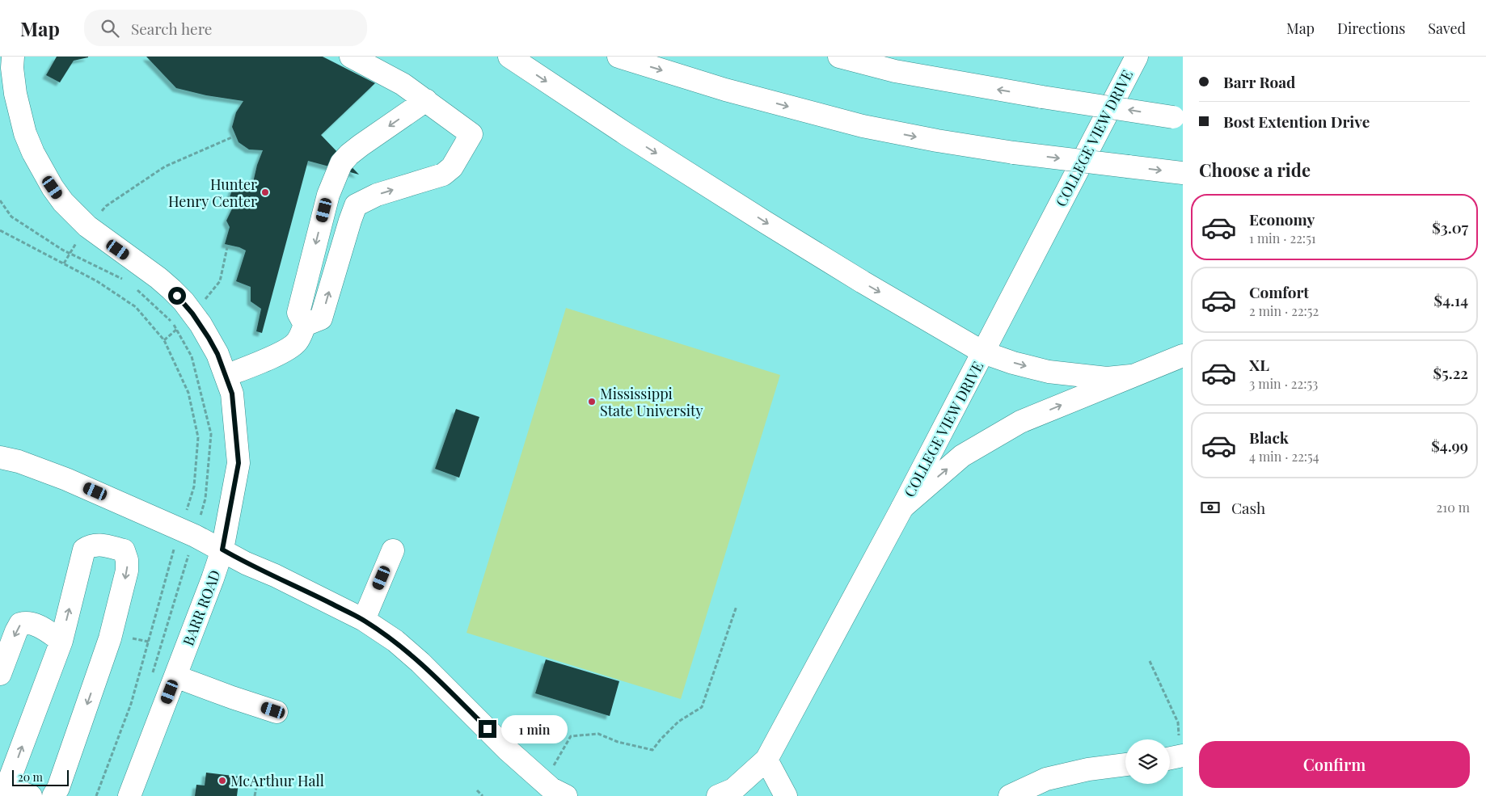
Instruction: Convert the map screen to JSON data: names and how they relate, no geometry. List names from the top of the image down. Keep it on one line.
{"streets":{"street":["COLLEGE VIEW DRIVE","BARR ROAD"]},"places":["Hunter Henry Center","Mississippi State University","McArthur Hall"],"scale_bar":"20 m","page":{"header":"Map","search":"Search here","nav":["Map","Directions","Saved"],"banner":["Barr Road","Bost Extention Drive"],"heading":"Choose a ride","list":[{"name":"Economy","note":"1 min · 22:51","value":"$3.07"},{"name":"Comfort","note":"2 min · 22:52","value":"$4.14"},{"name":"XL","note":"3 min · 22:53","value":"$5.22"},{"name":"Black","note":"4 min · 22:54","value":"$4.99"}],"pay":["Cash","210 m"],"bubble":"1 min","buttons":"Confirm","scale":"20 m"}}
